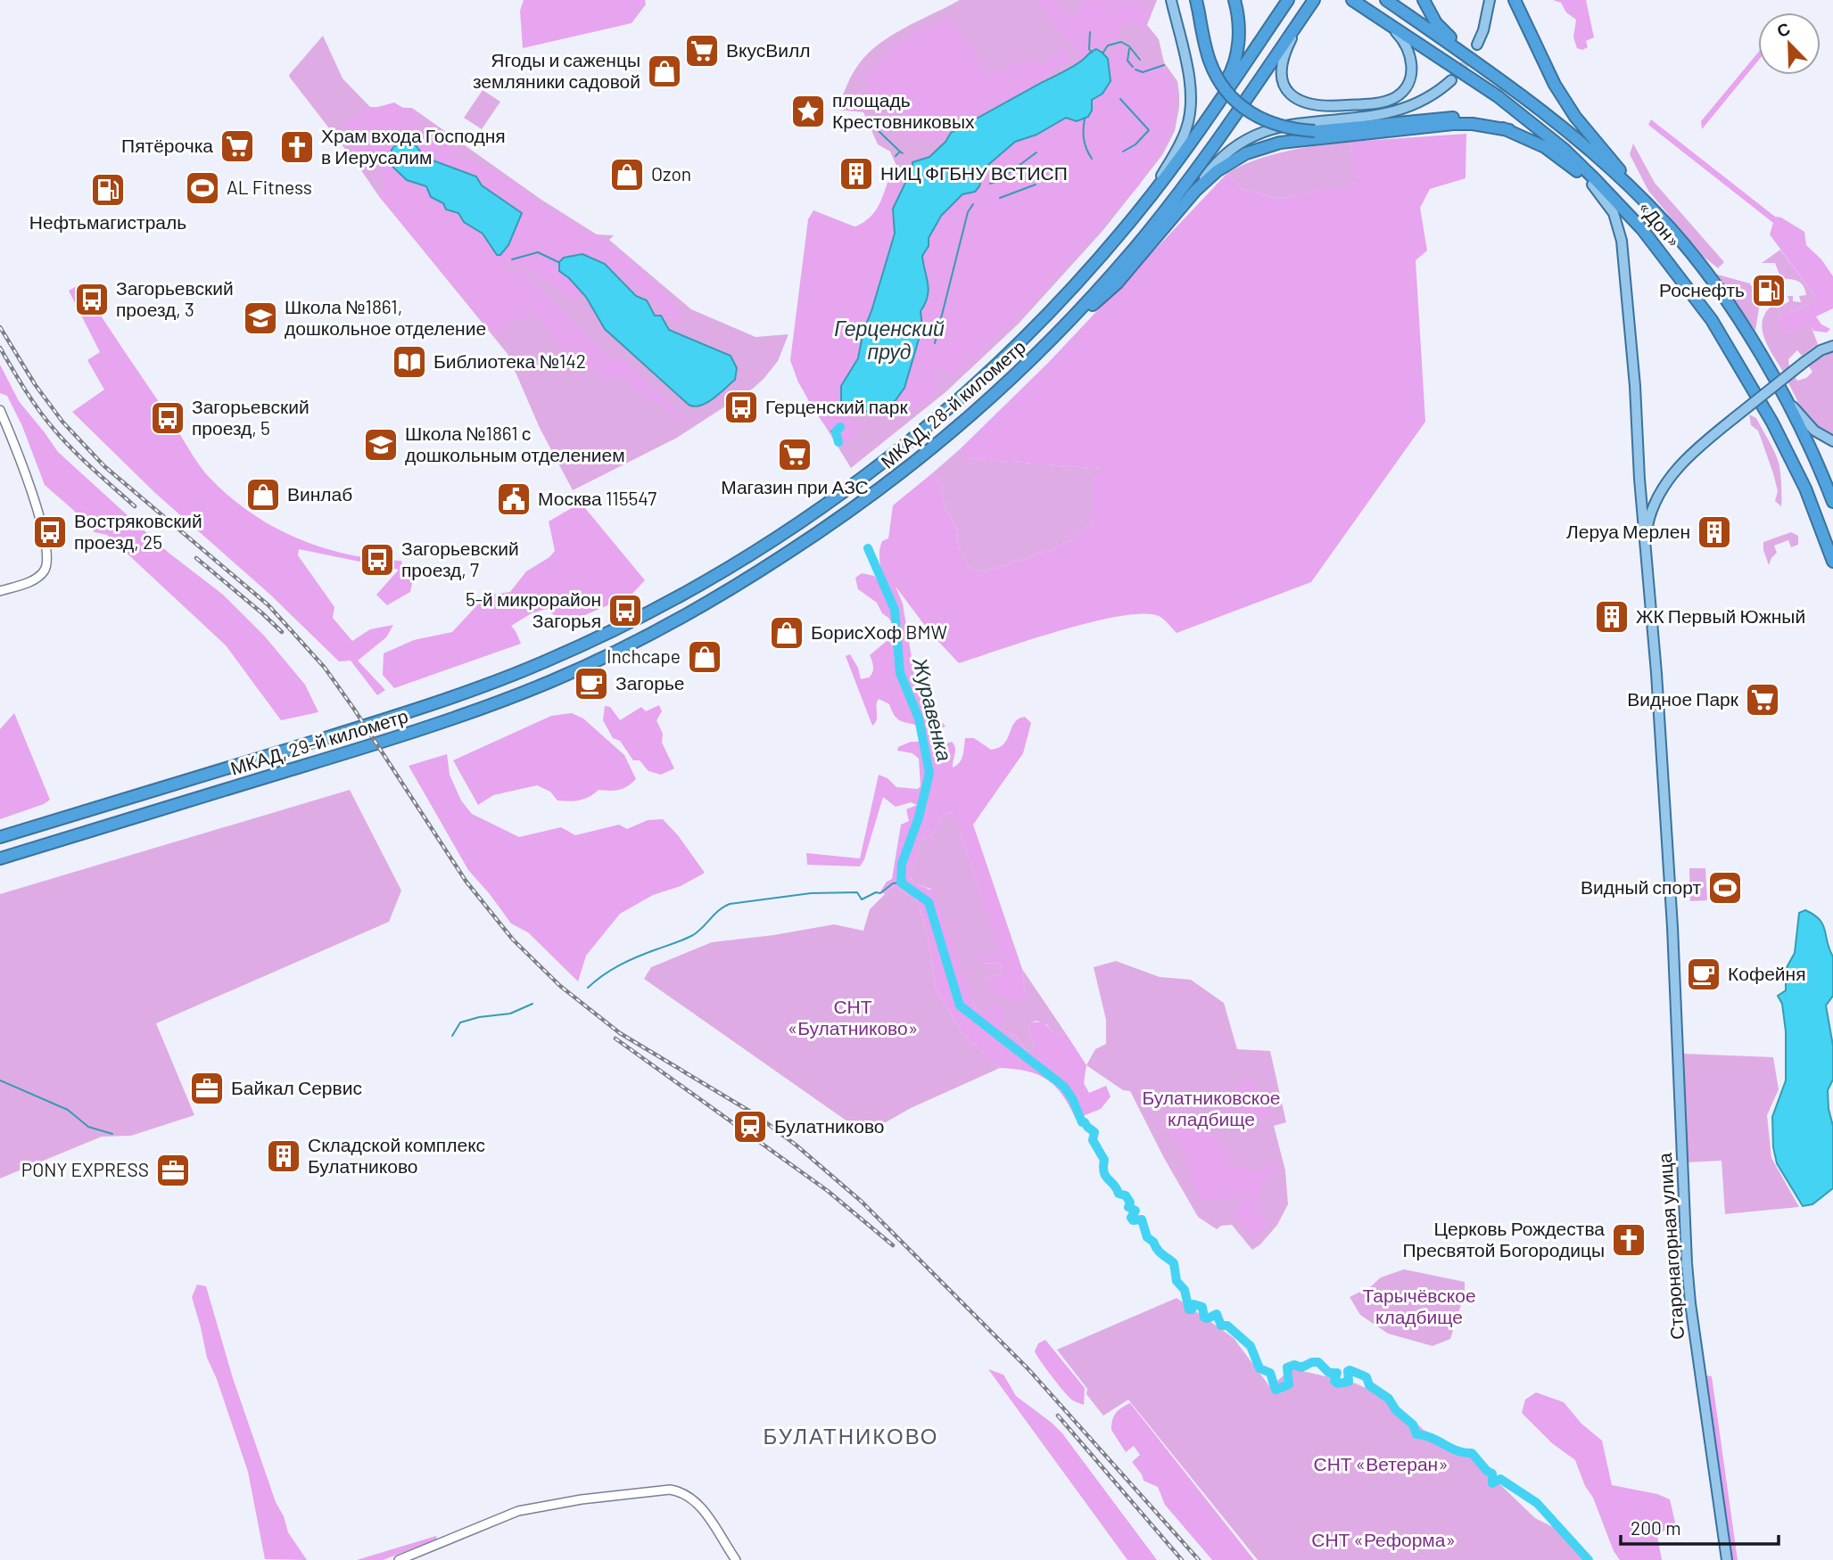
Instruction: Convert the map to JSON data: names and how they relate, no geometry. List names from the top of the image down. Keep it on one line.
{"streets":{"highway":["«Дон»","МКАД, 28-й километр","МКАД, 29-й километр"],"main road":["Старонагорная улица"]},"crossings":[["МКАД, 28-й километр","МКАД, 29-й километр"]],"districts":["БУЛАТНИКОВО"],"water":["Герценский пруд","Журавенка"],"parks":["СНТ «Булатниково»","Булатниковское кладбище","Тарычёвское кладбище","СНТ «Ветеран»","СНТ «Реформа»"],"places":{"supermarket":["ВкусВилл","Пятёрочка","Магазин при АЗС","Видное Парк"],"shop":["Ягоды и саженцы земляники садовой","Ozon","Винлаб","БорисХоф BMW","Inchcape"],"place":["площадь Крестовниковых"],"church":["Храм входа Господня в Иерусалим","Церковь Рождества Пресвятой Богородицы"],"building":["НИЦ ФГБНУ ВСТИСП","Леруа Мерлен","ЖК Первый Южный","Складской комплекс Булатниково"],"sports":["AL Fitness","Видный спорт"],"fuel station":["Нефтьмагистраль","Роснефть"],"bus stop":["Загорьевский проезд, 3","Герценский парк","Загорьевский проезд, 5","Востряковский проезд, 25","Загорьевский проезд, 7","5-й микрорайон Загорья"],"school or university":["Школа №1861, дошкольное отделение","Школа №1861 с дошкольным отделением"],"library":["Библиотека №142"],"public building":["Москва 115547"],"cafe":["Загорье","Кофейня"],"office":["Байкал Сервис","PONY EXPRESS"],"station":["Булатниково"]},"scale_bar":"200 m","north":"top left"}
